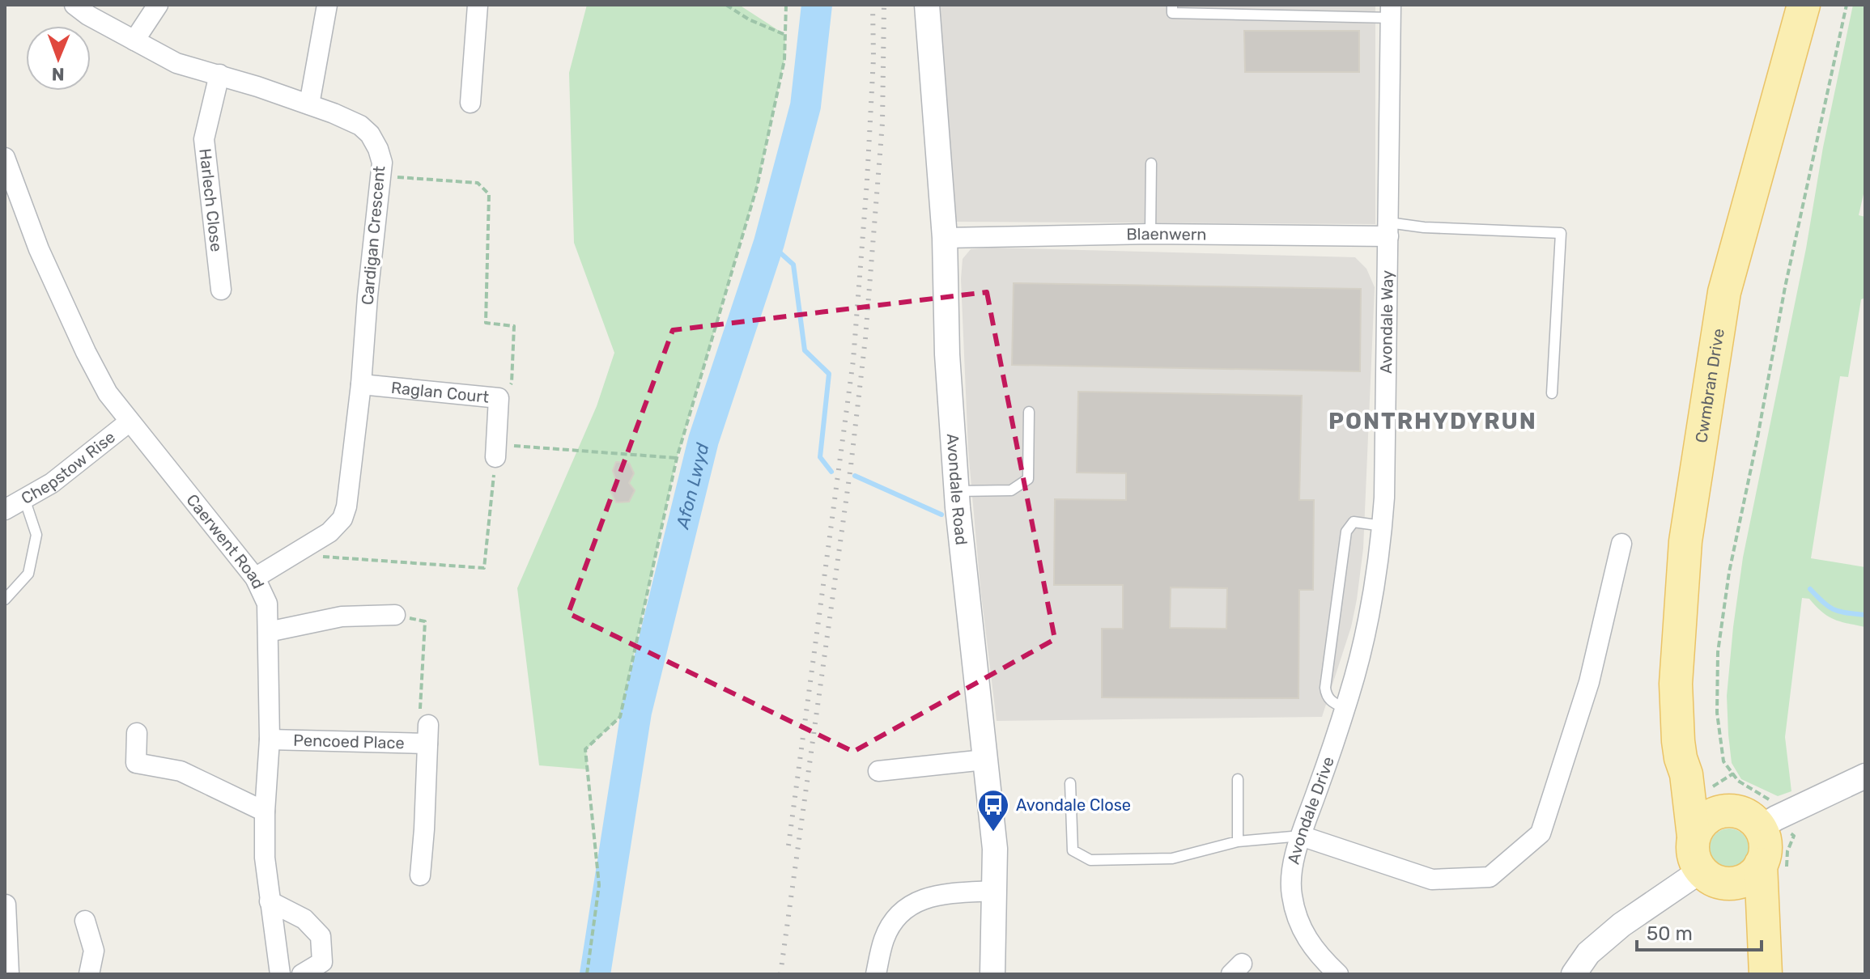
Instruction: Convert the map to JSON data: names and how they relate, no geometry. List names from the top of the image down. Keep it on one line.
{"streets":{"main road":["Cwmbran Drive"],"street":["Harlech Close","Blaenwern","Cardigan Crescent","Avondale Way","Raglan Court","Chepstow Rise","Avondale Road","Caerwent Road","Pencoed Place","Avondale Drive"]},"crossings":[["Harlech Close","Cardigan Crescent"],["Blaenwern","Avondale Way"],["Blaenwern","Avondale Road"],["Cardigan Crescent","Raglan Court"],["Cardigan Crescent","Caerwent Road"],["Avondale Way","Avondale Drive"],["Chepstow Rise","Caerwent Road"],["Caerwent Road","Pencoed Place"]],"districts":["PONTRHYDYRUN"],"water":["Afon Lwyd"],"places":{"bus stop":["Avondale Close"]},"scale_bar":"50 m","north":"bottom"}
